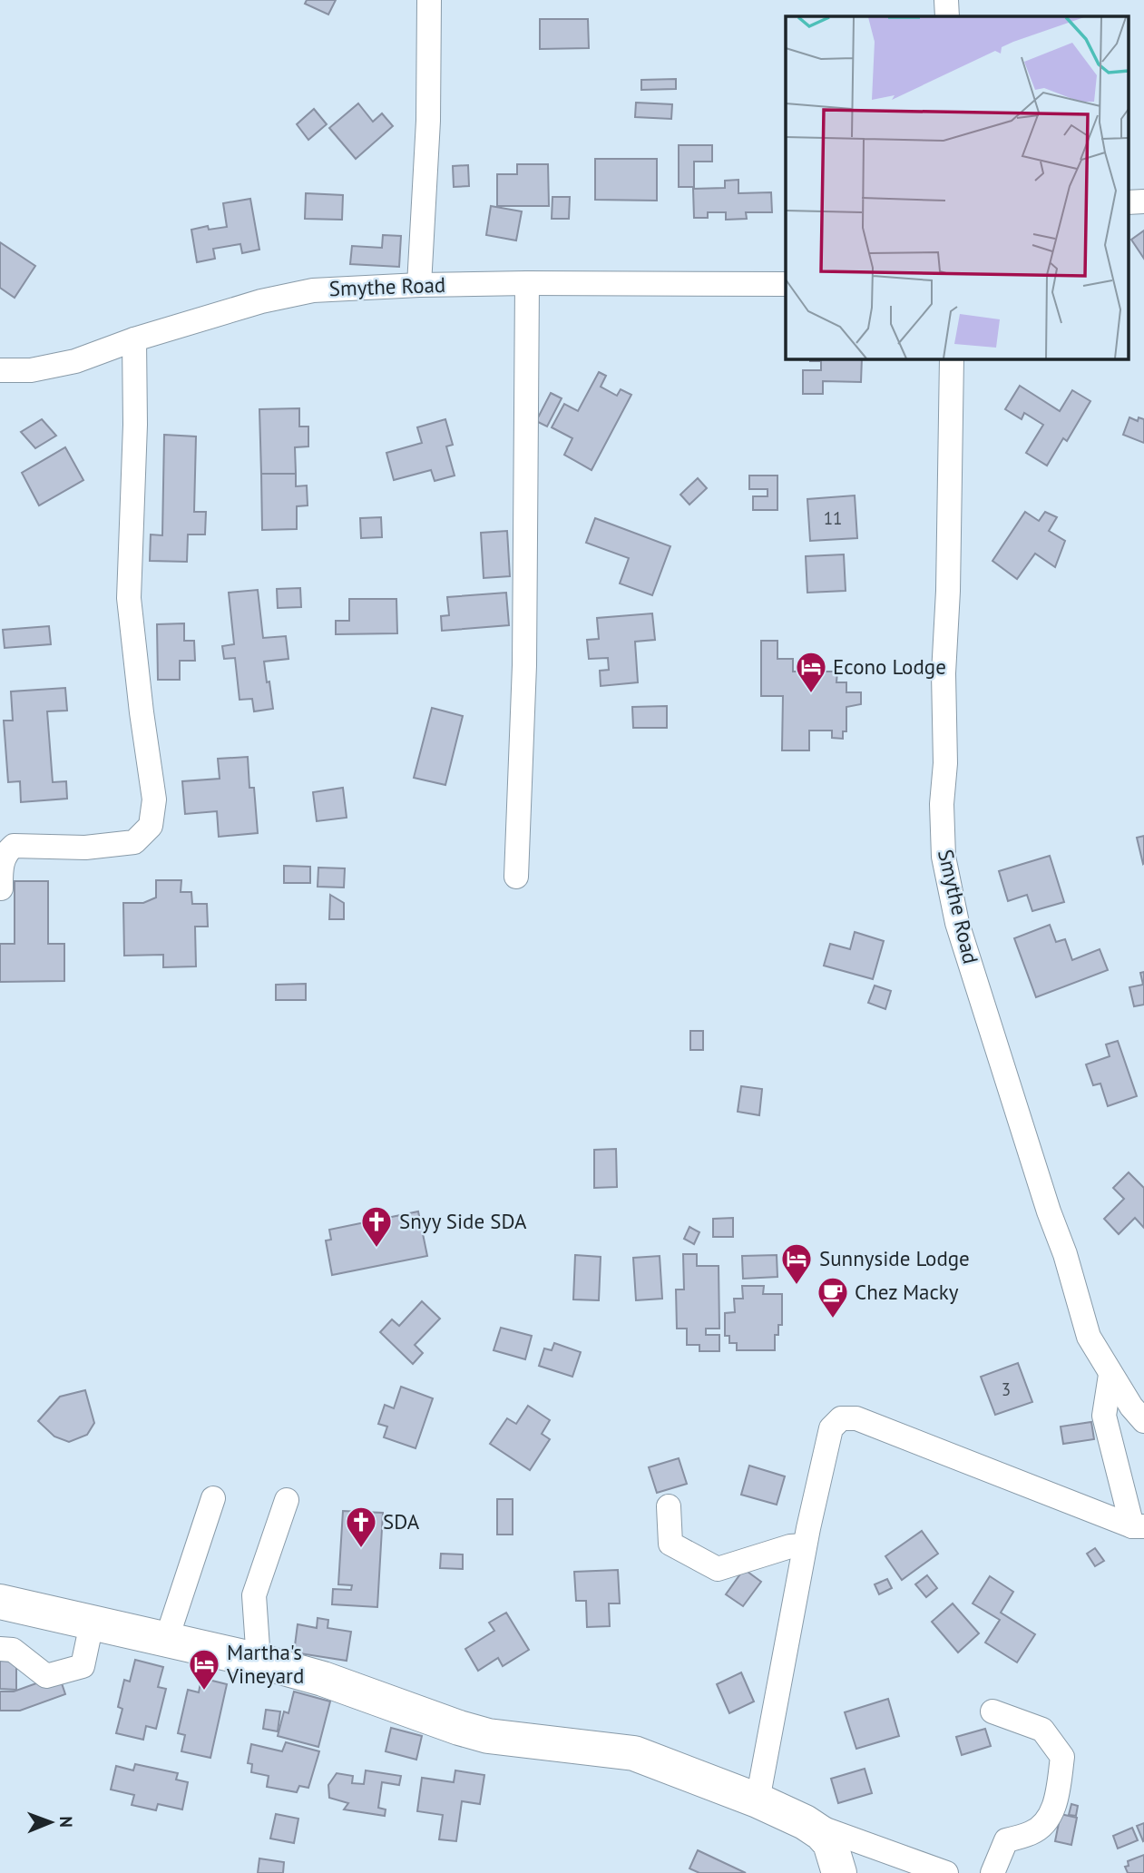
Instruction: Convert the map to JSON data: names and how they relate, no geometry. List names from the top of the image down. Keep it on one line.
{"streets":{"street":["Smythe Road"]},"places":{"hotel":["Econo Lodge","Sunnyside Lodge","Martha's Vineyard"],"church":["Snyy Side SDA","SDA"],"cafe":["Chez Macky"]},"house_numbers":["11","3"],"north":"right"}
